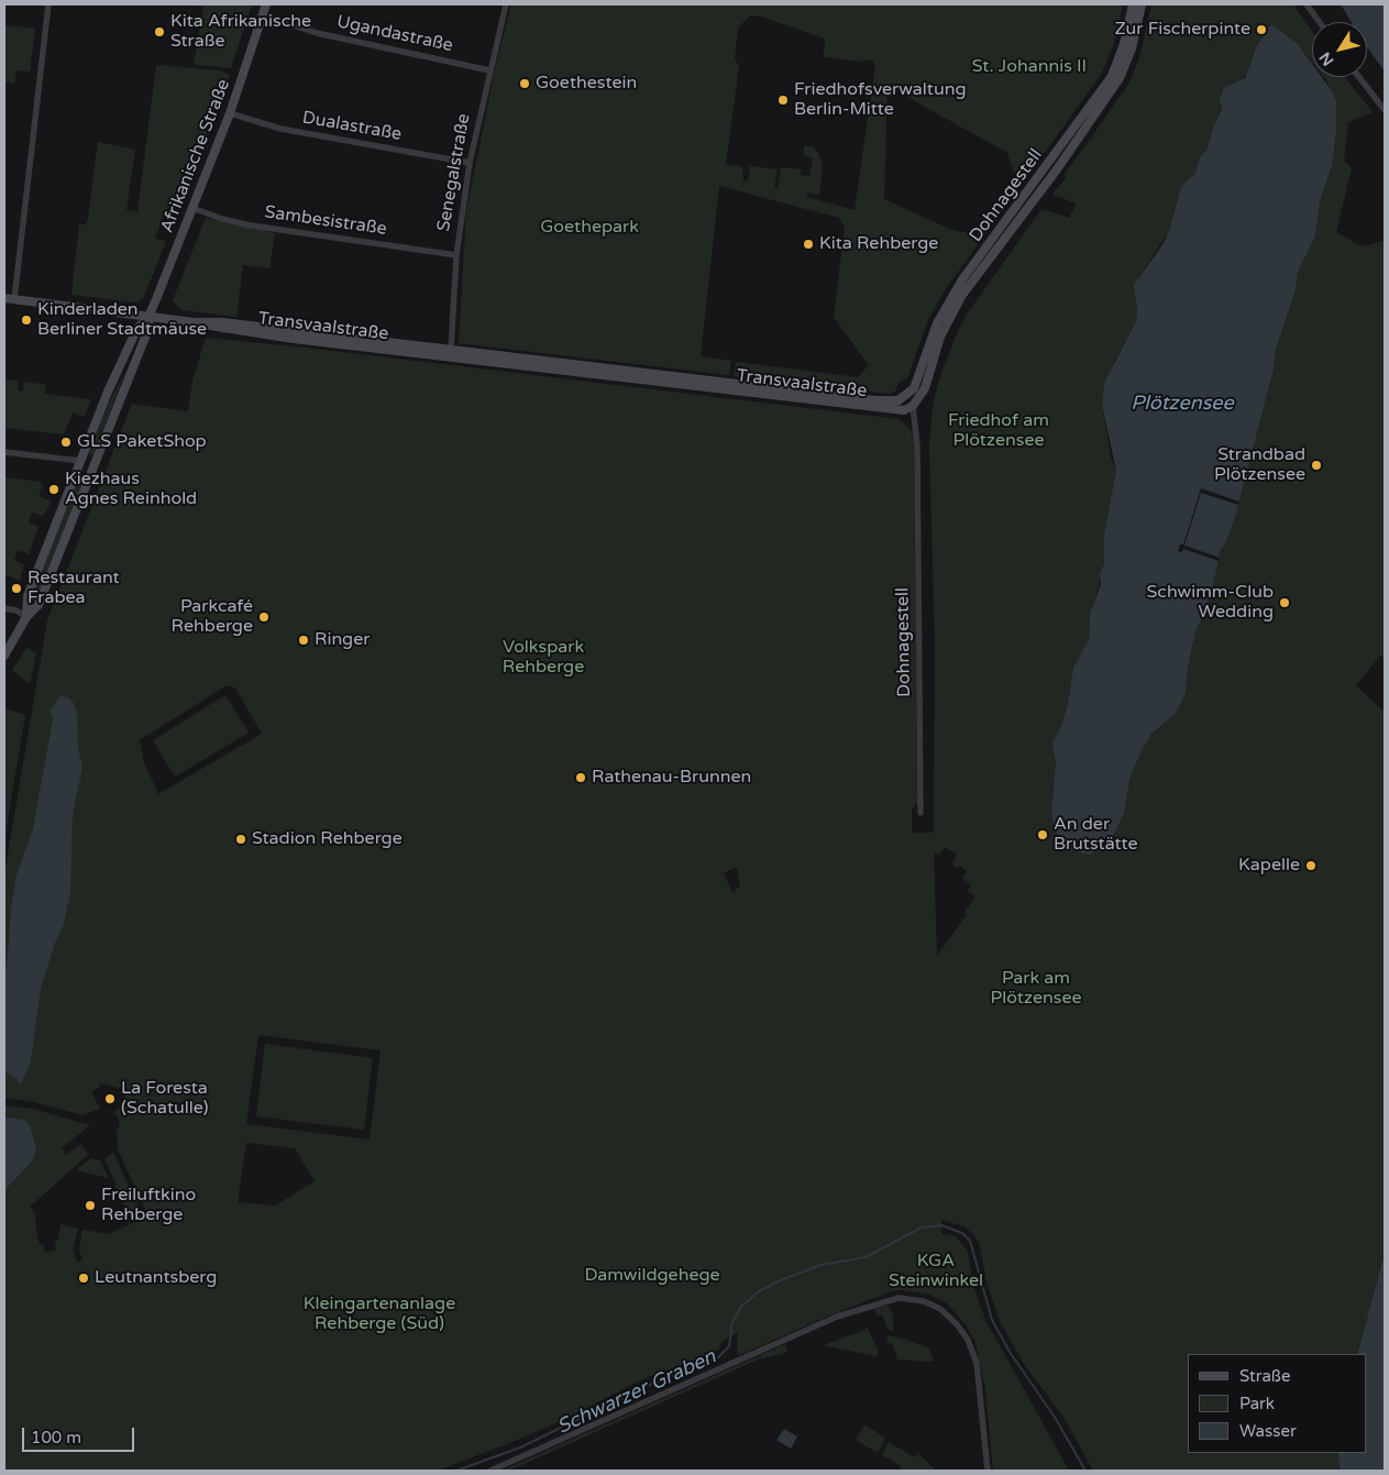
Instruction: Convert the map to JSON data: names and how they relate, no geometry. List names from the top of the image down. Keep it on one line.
{"streets":{"street":["Ugandastraße","Dualastraße","Afrikanische Straße","Senegalstraße","Dohnagestell","Sambesistraße","Transvaalstraße"]},"crossings":[["Ugandastraße","Afrikanische Straße"],["Ugandastraße","Senegalstraße"],["Dualastraße","Afrikanische Straße"],["Dualastraße","Senegalstraße"],["Afrikanische Straße","Sambesistraße"],["Afrikanische Straße","Transvaalstraße"],["Senegalstraße","Sambesistraße"],["Senegalstraße","Transvaalstraße"],["Dohnagestell","Transvaalstraße"]],"water":["Plötzensee","Schwarzer Graben"],"parks":["St. Johannis II","Goethepark","Friedhof am Plötzensee","Volkspark Rehberge","Park am Plötzensee","KGA Steinwinkel","Damwildgehege","Kleingartenanlage Rehberge (Süd)"],"places":["Zur Fischerpinte","Kita Afrikanische Straße","Goethestein","Friedhofsverwaltung Berlin-Mitte","Kita Rehberge","Kinderladen Berliner Stadtmäuse","GLS PaketShop","Strandbad Plötzensee","Kiezhaus Agnes Reinhold","Restaurant Frabea","Schwimm-Club Wedding","Parkcafé Rehberge","Ringer","Rathenau-Brunnen","An der Brutstätte","Stadion Rehberge","Kapelle","La Foresta (Schatulle)","Freiluftkino Rehberge","Leutnantsberg"],"legend":["Straße","Park","Wasser"],"scale_bar":"100 m","north":"bottom left"}
